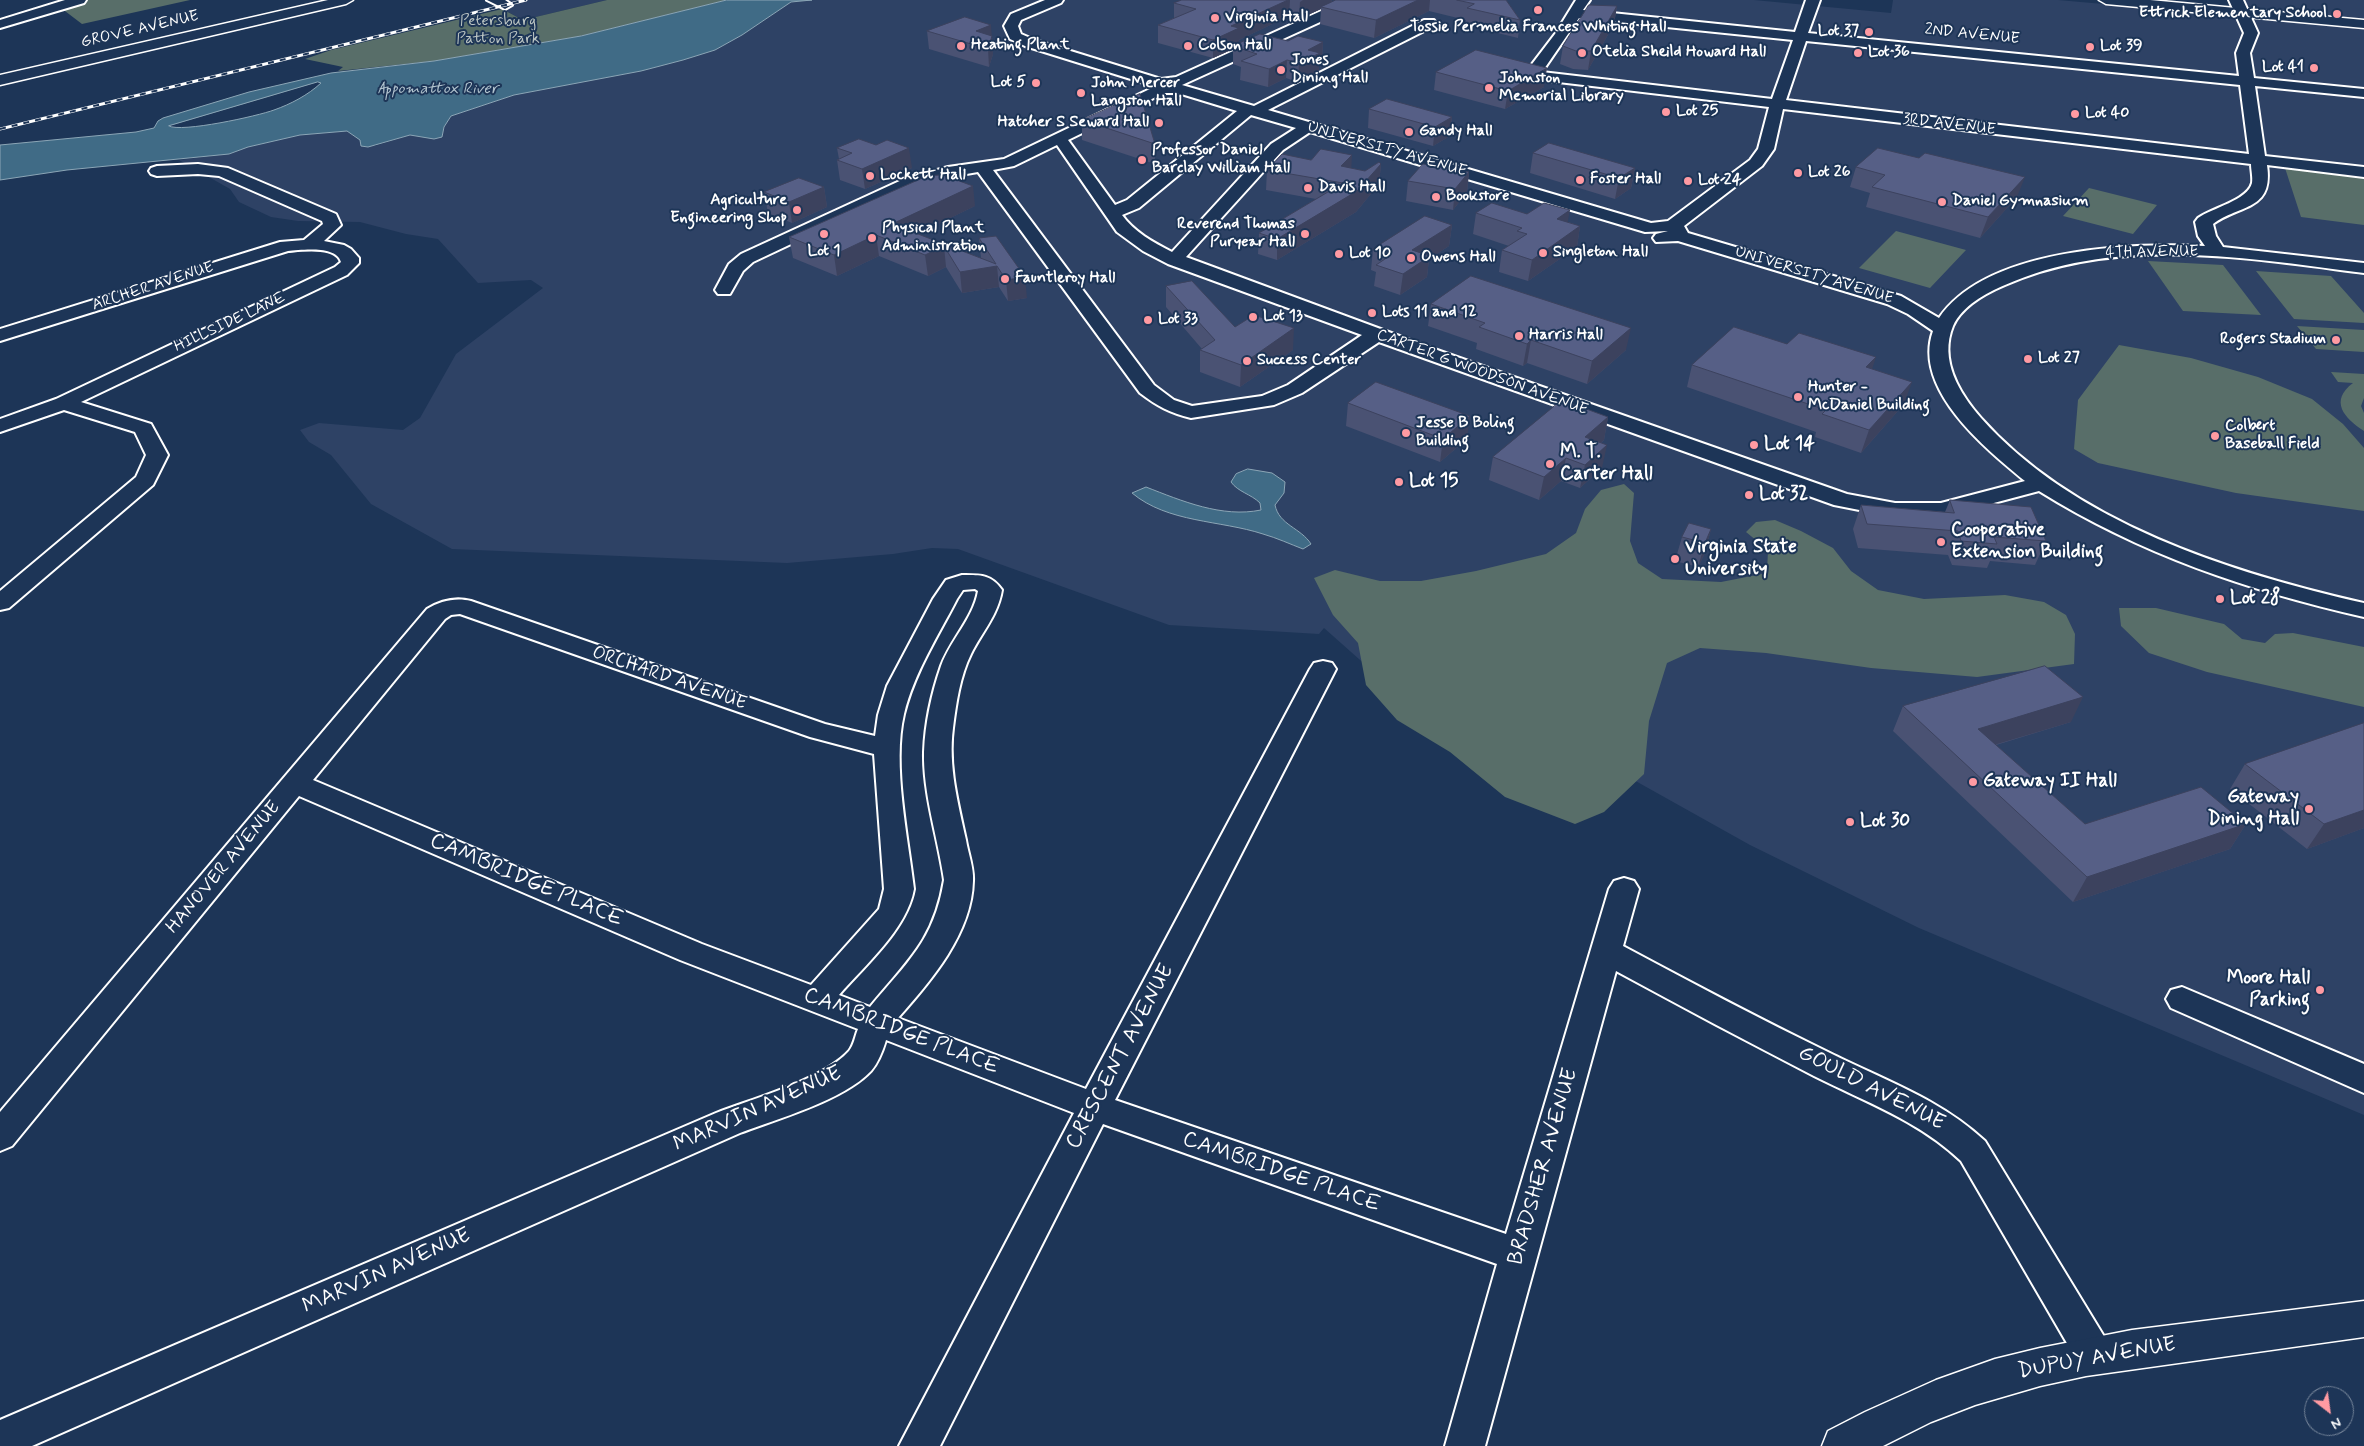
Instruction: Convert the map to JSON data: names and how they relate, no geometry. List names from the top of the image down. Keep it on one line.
{"streets":{"main road":["GROVE AVENUE","DUPUY AVENUE"],"street":["2ND AVENUE","3RD AVENUE","UNIVERSITY AVENUE","4TH AVENUE","ARCHER AVENUE","HILLSIDE LANE","CARTER G WOODSON AVENUE","ORCHARD AVENUE","HANOVER AVENUE","CAMBRIDGE PLACE","CRESCENT AVENUE","GOULD AVENUE","MARVIN AVENUE","BRADSHER AVENUE"]},"crossings":[["2ND AVENUE","3RD AVENUE"],["UNIVERSITY AVENUE","4TH AVENUE"],["ARCHER AVENUE","HILLSIDE LANE"],["ORCHARD AVENUE","HANOVER AVENUE"],["ORCHARD AVENUE","MARVIN AVENUE"],["HANOVER AVENUE","CAMBRIDGE PLACE"],["CAMBRIDGE PLACE","CRESCENT AVENUE"],["CAMBRIDGE PLACE","MARVIN AVENUE"],["CAMBRIDGE PLACE","BRADSHER AVENUE"],["GOULD AVENUE","BRADSHER AVENUE"],["GOULD AVENUE","DUPUY AVENUE"]],"water":["Appomattox River"],"parks":["Petersburg Patton Park"],"places":["Tossie Permelia Frances Whiting Hall","Ettrick Elementary School","Virginia Hall","Lot 37","Heating Plant","Colson Hall","Lot 39","Otelia Sheild Howard Hall","Lot 36","Lot 41","Jones Dining Hall","Lot 5","Johnston Memorial Library","John Mercer Langston Hall","Lot 25","Lot 40","Hatcher S Seward Hall","Gandy Hall","Professor Daniel Barclay William Hall","Lot 26","Lockett Hall","Foster Hall","Lot 24","Davis Hall","Bookstore","Daniel Gymnasium","Agriculture Engineering Shop","Lot 1","Reverend Thomas Puryear Hall","Physical Plant Administration","Singleton Hall","Lot 10","Owens Hall","Fauntleroy Hall","Lots 11 and 12","Lot 13","Lot 33","Harris Hall","Rogers Stadium","Lot 27","Success Center","Hunter - McDaniel Building","Jesse B Boling Building","Colbert Baseball Field","Lot 14","M. T. Carter Hall","Lot 15","Lot 32","Cooperative Extension Building","Virginia State University","Lot 28","Gateway II Hall","Gateway Dining Hall","Lot 30","Moore Hall Parking"],"north":"bottom right"}
